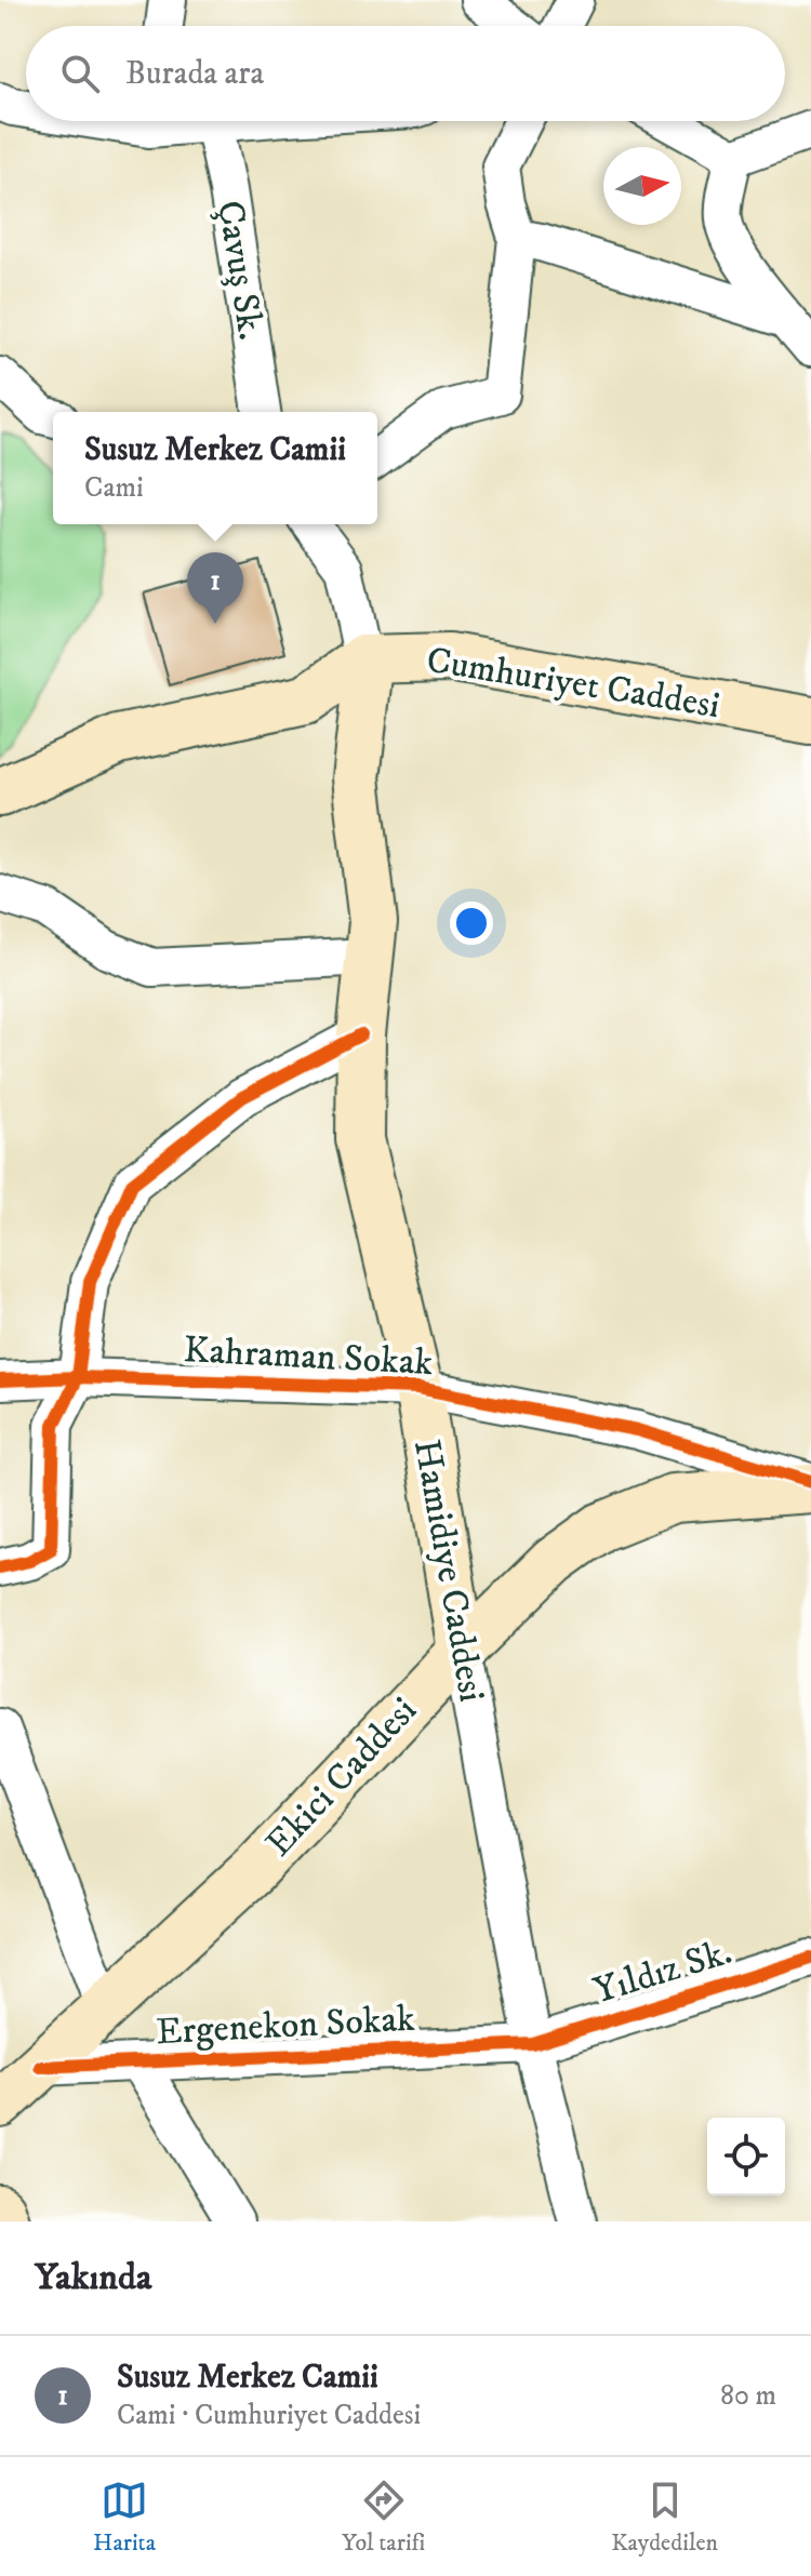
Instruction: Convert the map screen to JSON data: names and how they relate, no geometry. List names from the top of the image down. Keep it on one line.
{"streets":{"main road":["Cumhuriyet Caddesi","Hamidiye Caddesi","Ekici Caddesi"],"street":["Çavuş Sk.","Kahraman Sokak","Yıldız Sk.","Ergenekon Sokak"]},"crossings":[["Cumhuriyet Caddesi","Hamidiye Caddesi"],["Kahraman Sokak","Hamidiye Caddesi"],["Hamidiye Caddesi","Ekici Caddesi"],["Hamidiye Caddesi","Yıldız Sk."],["Hamidiye Caddesi","Ergenekon Sokak"],["Ekici Caddesi","Ergenekon Sokak"],["Yıldız Sk.","Ergenekon Sokak"]],"north":"right","page":{"search":"Burada ara","popup":["Susuz Merkez Camii","Cami"],"pins":"1","heading":"Yakında","list":[{"mark":"1","name":"Susuz Merkez Camii","note":"Cami · Cumhuriyet Caddesi","value":"80 m"}],"nav":["Harita","Yol tarifi","Kaydedilen"]}}
